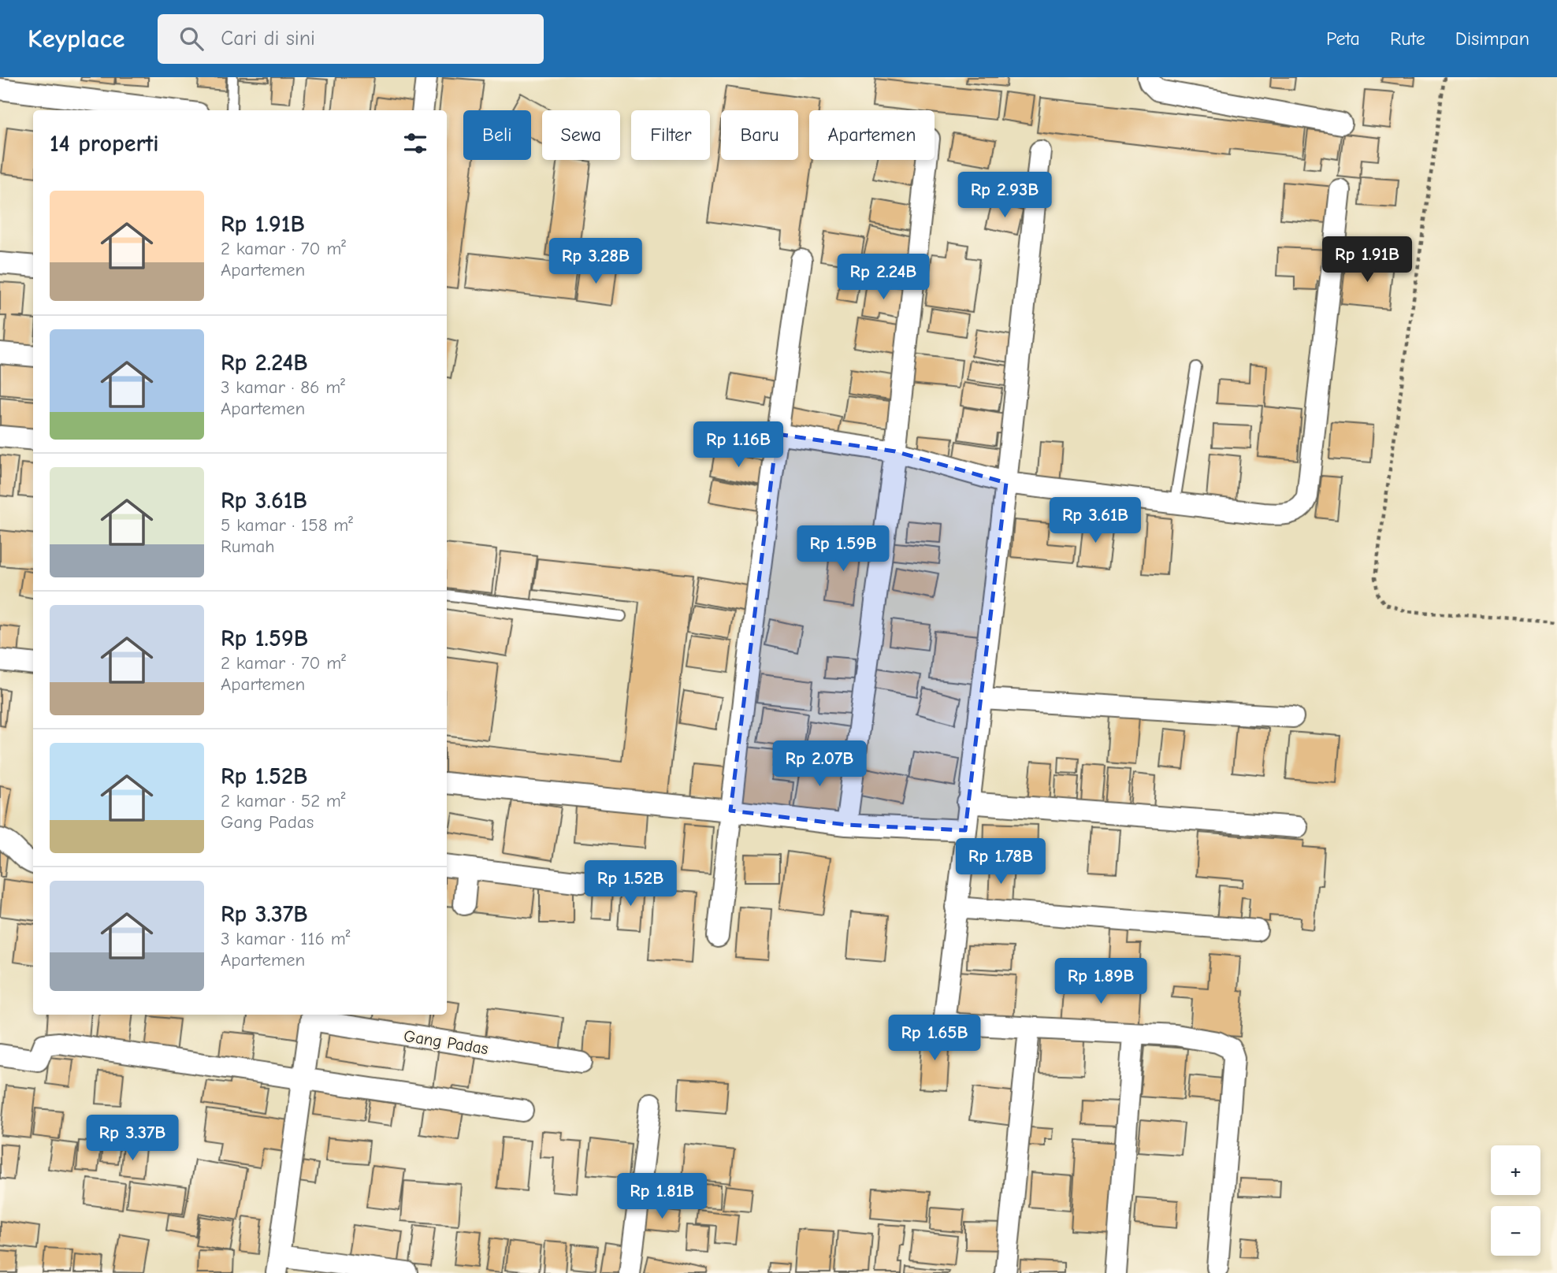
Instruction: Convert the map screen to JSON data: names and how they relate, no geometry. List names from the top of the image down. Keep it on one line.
{"streets":{"street":["Gang Padas"]},"page":{"header":"Keyplace","search":"Cari di sini","nav":["Peta","Rute","Disimpan"],"chip":["Beli","Sewa","Filter","Baru","Apartemen"],"heading":"14 properti","price":["Rp 2.93B","Rp 1.91B","Rp 3.28B","Rp 2.24B","Rp 1.16B","Rp 3.61B","Rp 1.59B","Rp 2.07B","Rp 1.78B","Rp 1.52B","Rp 1.89B","Rp 1.65B","Rp 3.37B","Rp 1.81B"],"list":[{"name":"Rp 1.91B","note":"2 kamar · 70 m² · Apartemen"},{"name":"Rp 2.24B","note":"3 kamar · 86 m² · Apartemen"},{"name":"Rp 3.61B","note":"5 kamar · 158 m² · Rumah"},{"name":"Rp 1.59B","note":"2 kamar · 70 m² · Apartemen"},{"name":"Rp 1.52B","note":"2 kamar · 52 m² · Gang Padas"},{"name":"Rp 3.37B","note":"3 kamar · 116 m² · Apartemen"}],"map_buttons":["+","−"]}}
